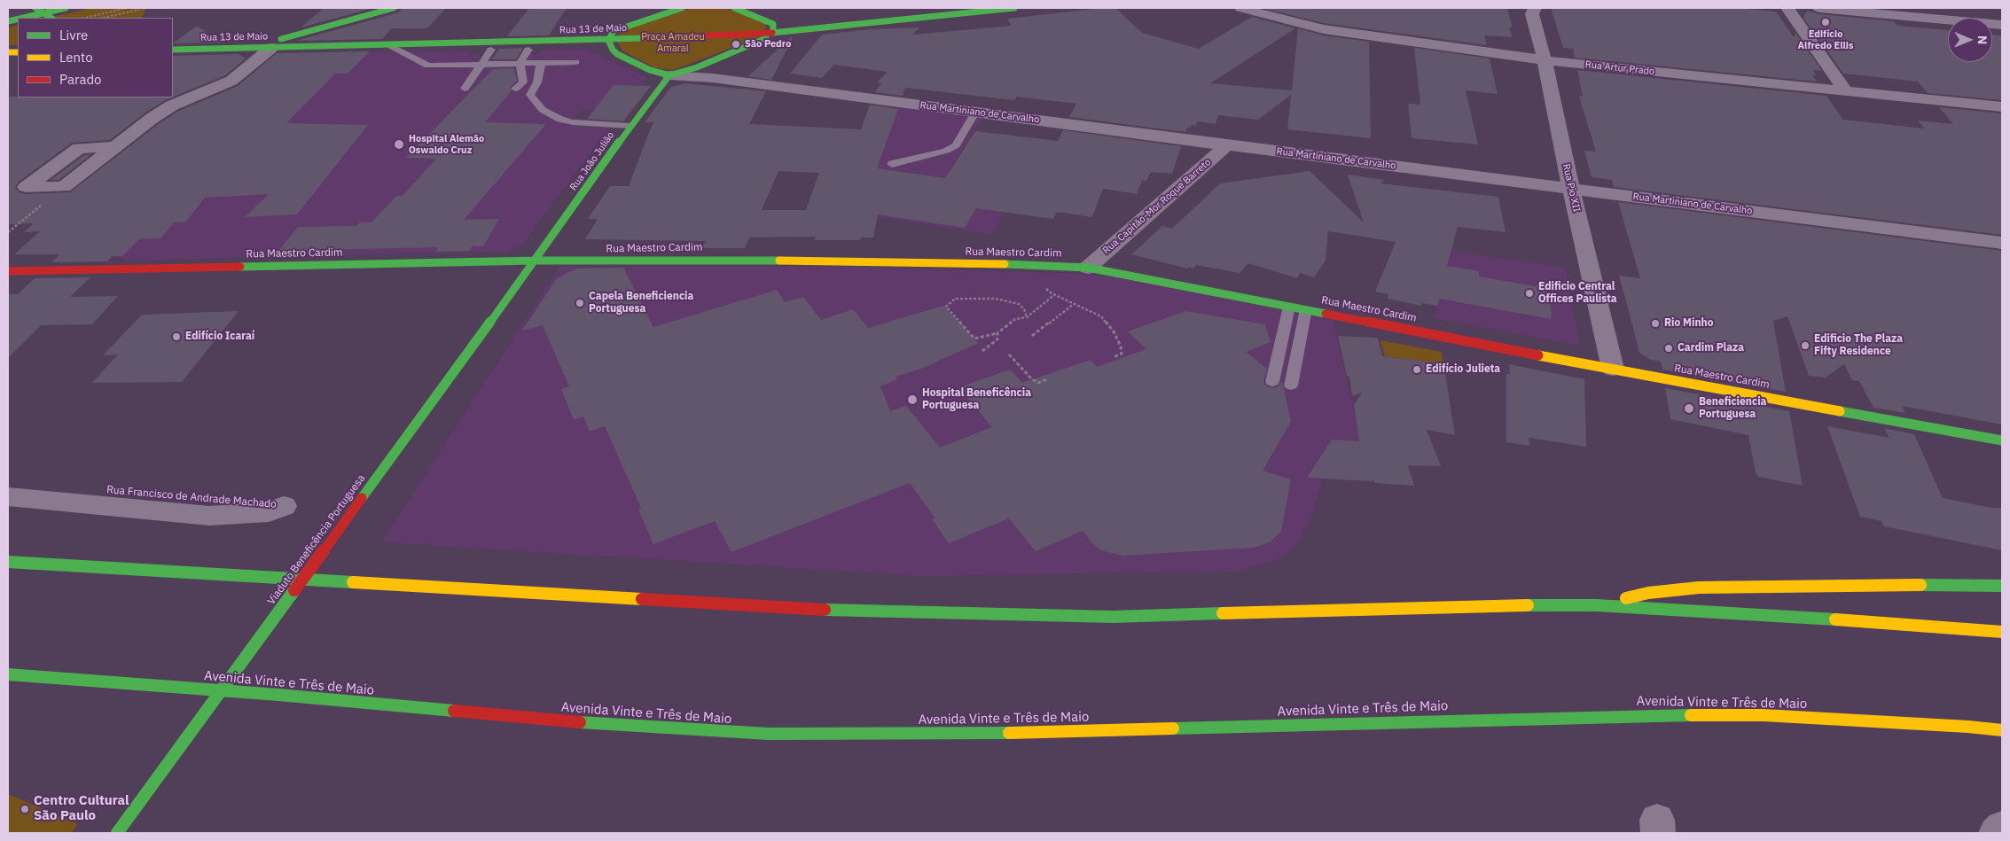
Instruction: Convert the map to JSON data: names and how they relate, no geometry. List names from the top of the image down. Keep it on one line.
{"streets":{"main road":["Rua 13 de Maio","Rua João Julião","Rua Maestro Cardim","Viaduto Beneficência Portuguesa","Avenida Vinte e Três de Maio"],"street":["Rua Artur Prado","Rua Martiniano de Carvalho","Rua Pio XII","Rua Capitão-Mor Roque Barreto","Rua Francisco de Andrade Machado"]},"crossings":[["Rua Artur Prado","Rua Pio XII"],["Rua Martiniano de Carvalho","Rua João Julião"],["Rua Martiniano de Carvalho","Rua Pio XII"],["Rua Martiniano de Carvalho","Rua Capitão-Mor Roque Barreto"],["Rua João Julião","Rua Maestro Cardim"],["Rua João Julião","Viaduto Beneficência Portuguesa"],["Rua Pio XII","Rua Maestro Cardim"],["Rua Capitão-Mor Roque Barreto","Rua Maestro Cardim"],["Rua Maestro Cardim","Viaduto Beneficência Portuguesa"]],"parks":["Praça Amadeu Amaral"],"places":["Edifício Alfredo Ellis","São Pedro","Hospital Alemão Oswaldo Cruz","Edificio Central Offices Paulista","Capela Beneficiencia Portuguesa","Rio Minho","Edifício Icaraí","Edificio The Plaza Fifty Residence","Cardim Plaza","Edifício Julieta","Hospital Beneficência Portuguesa","Beneficiencia Portuguesa","Centro Cultural São Paulo"],"legend":["Livre","Lento","Parado"],"north":"right"}
